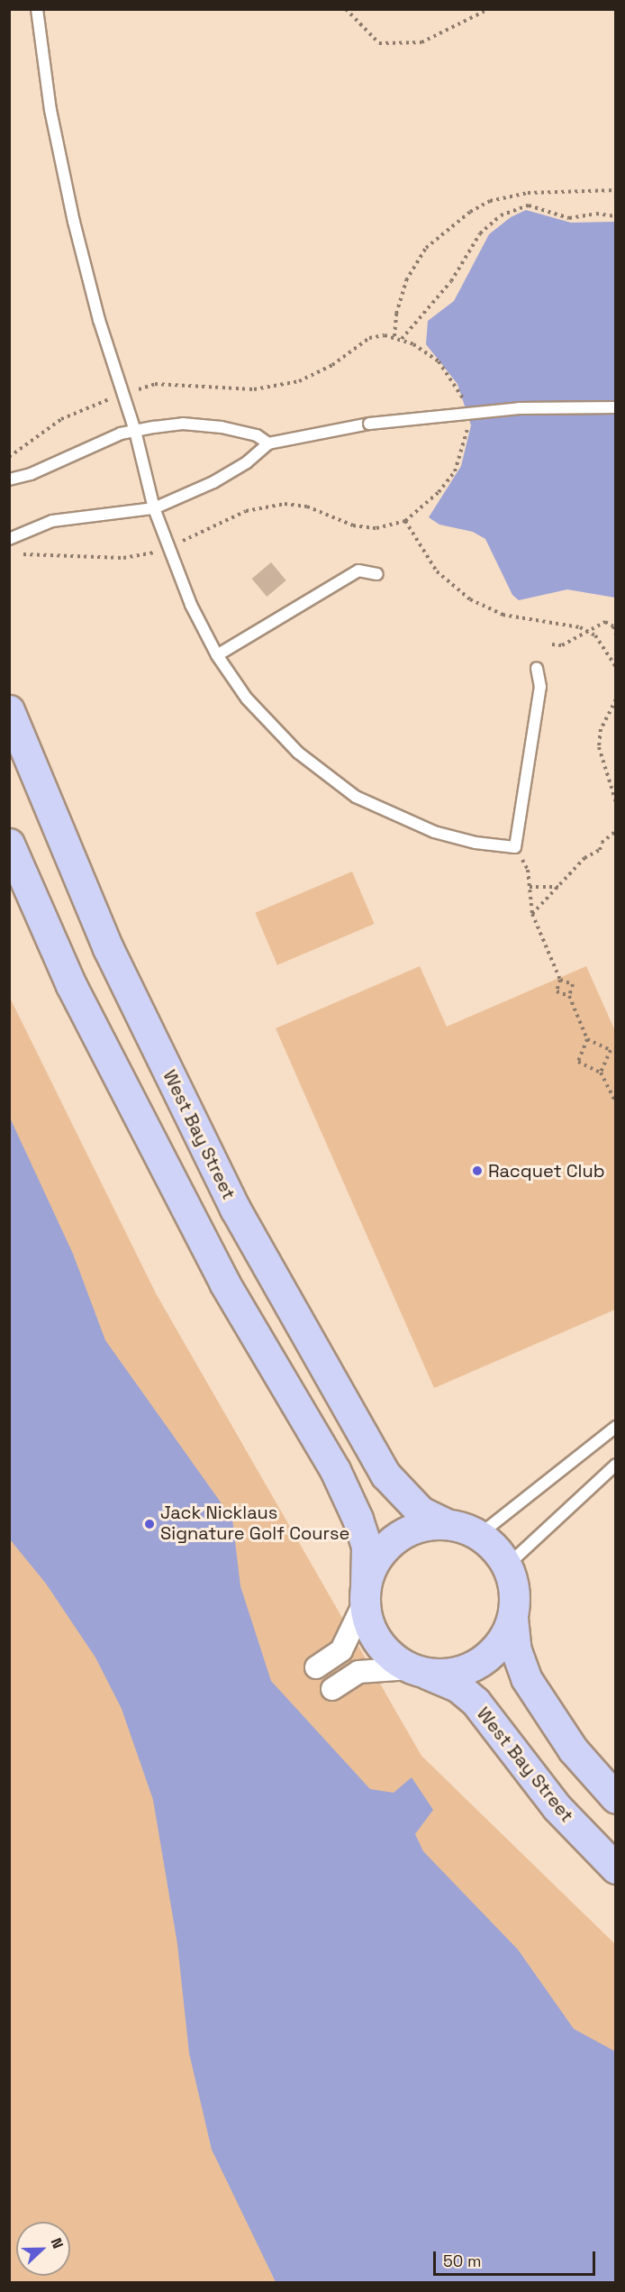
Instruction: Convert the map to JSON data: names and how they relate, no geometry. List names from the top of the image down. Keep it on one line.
{"streets":{"main road":["West Bay Street"]},"places":["Racquet Club","Jack Nicklaus Signature Golf Course"],"scale_bar":"50 m","north":"right"}
